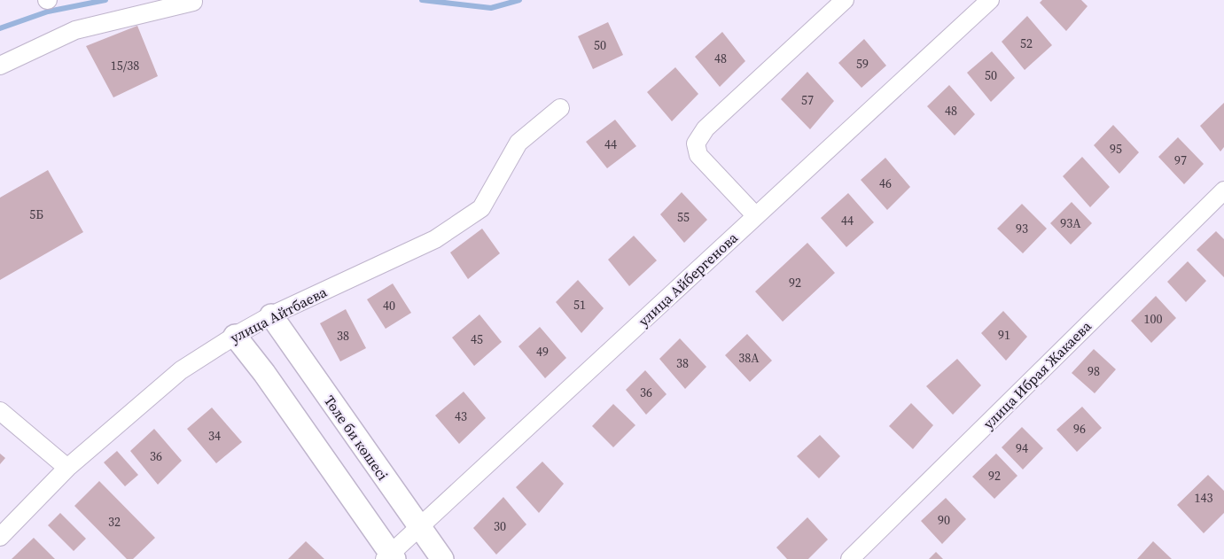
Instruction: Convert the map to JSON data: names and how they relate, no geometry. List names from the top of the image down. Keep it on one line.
{"streets":{"main road":["Төле би көшесі"],"street":["улица Айбергенова","улица Айтбаева","улица Ибрая Жакаева"]},"crossings":[["улица Айбергенова","Төле би көшесі"],["улица Айтбаева","Төле би көшесі"]],"house_numbers":["52","50","48","59","15/38","50","57","48","44","95","97","46","5Б","55","44","93А","93","92","51","40","100","91","38","45","49","38А","38","98","36","43","96","34","94","36","92","143","90","32","30"]}
